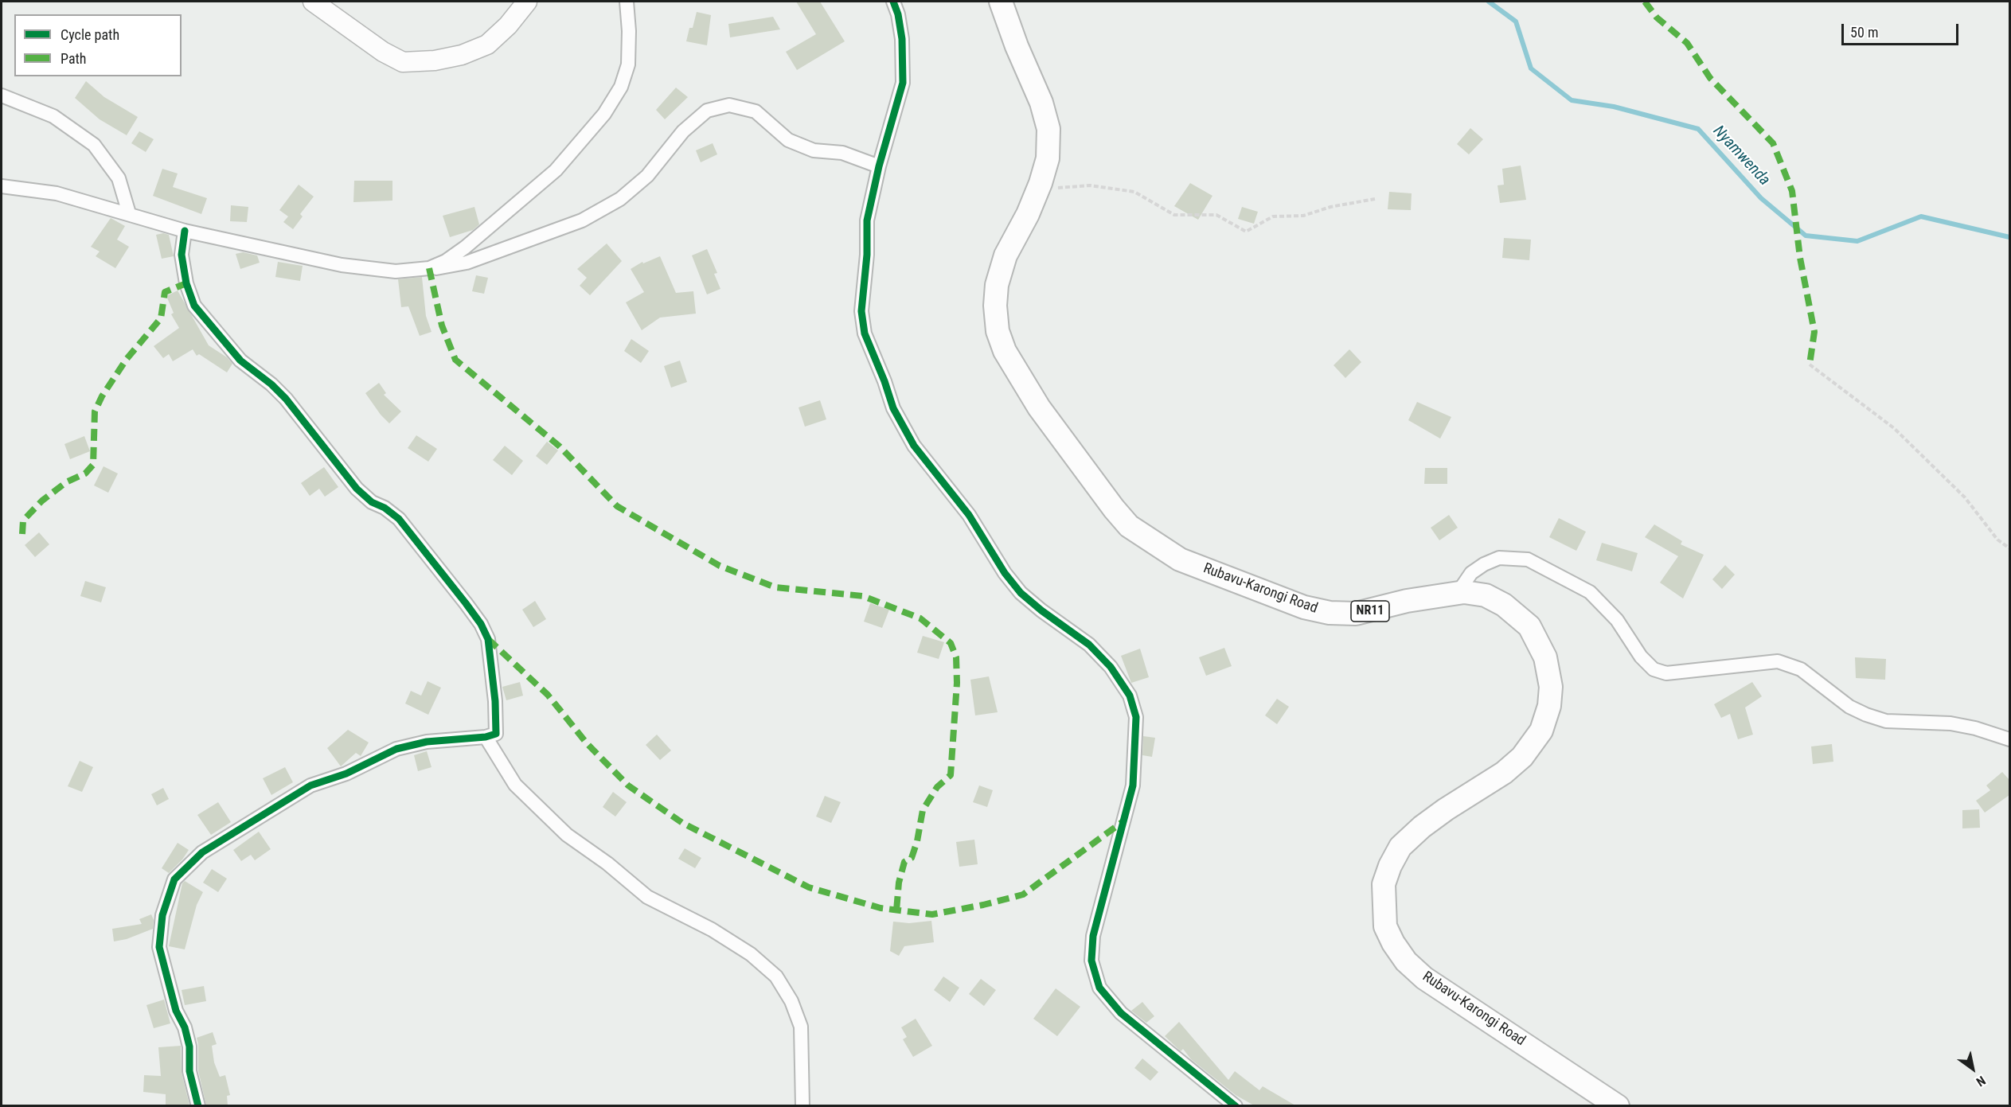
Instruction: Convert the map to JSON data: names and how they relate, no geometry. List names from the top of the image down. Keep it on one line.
{"streets":{"highway":["Rubavu-Karongi Road","NR11"]},"water":["Nyamwenda"],"legend":["Cycle path","Path"],"scale_bar":"50 m","north":"bottom right"}
